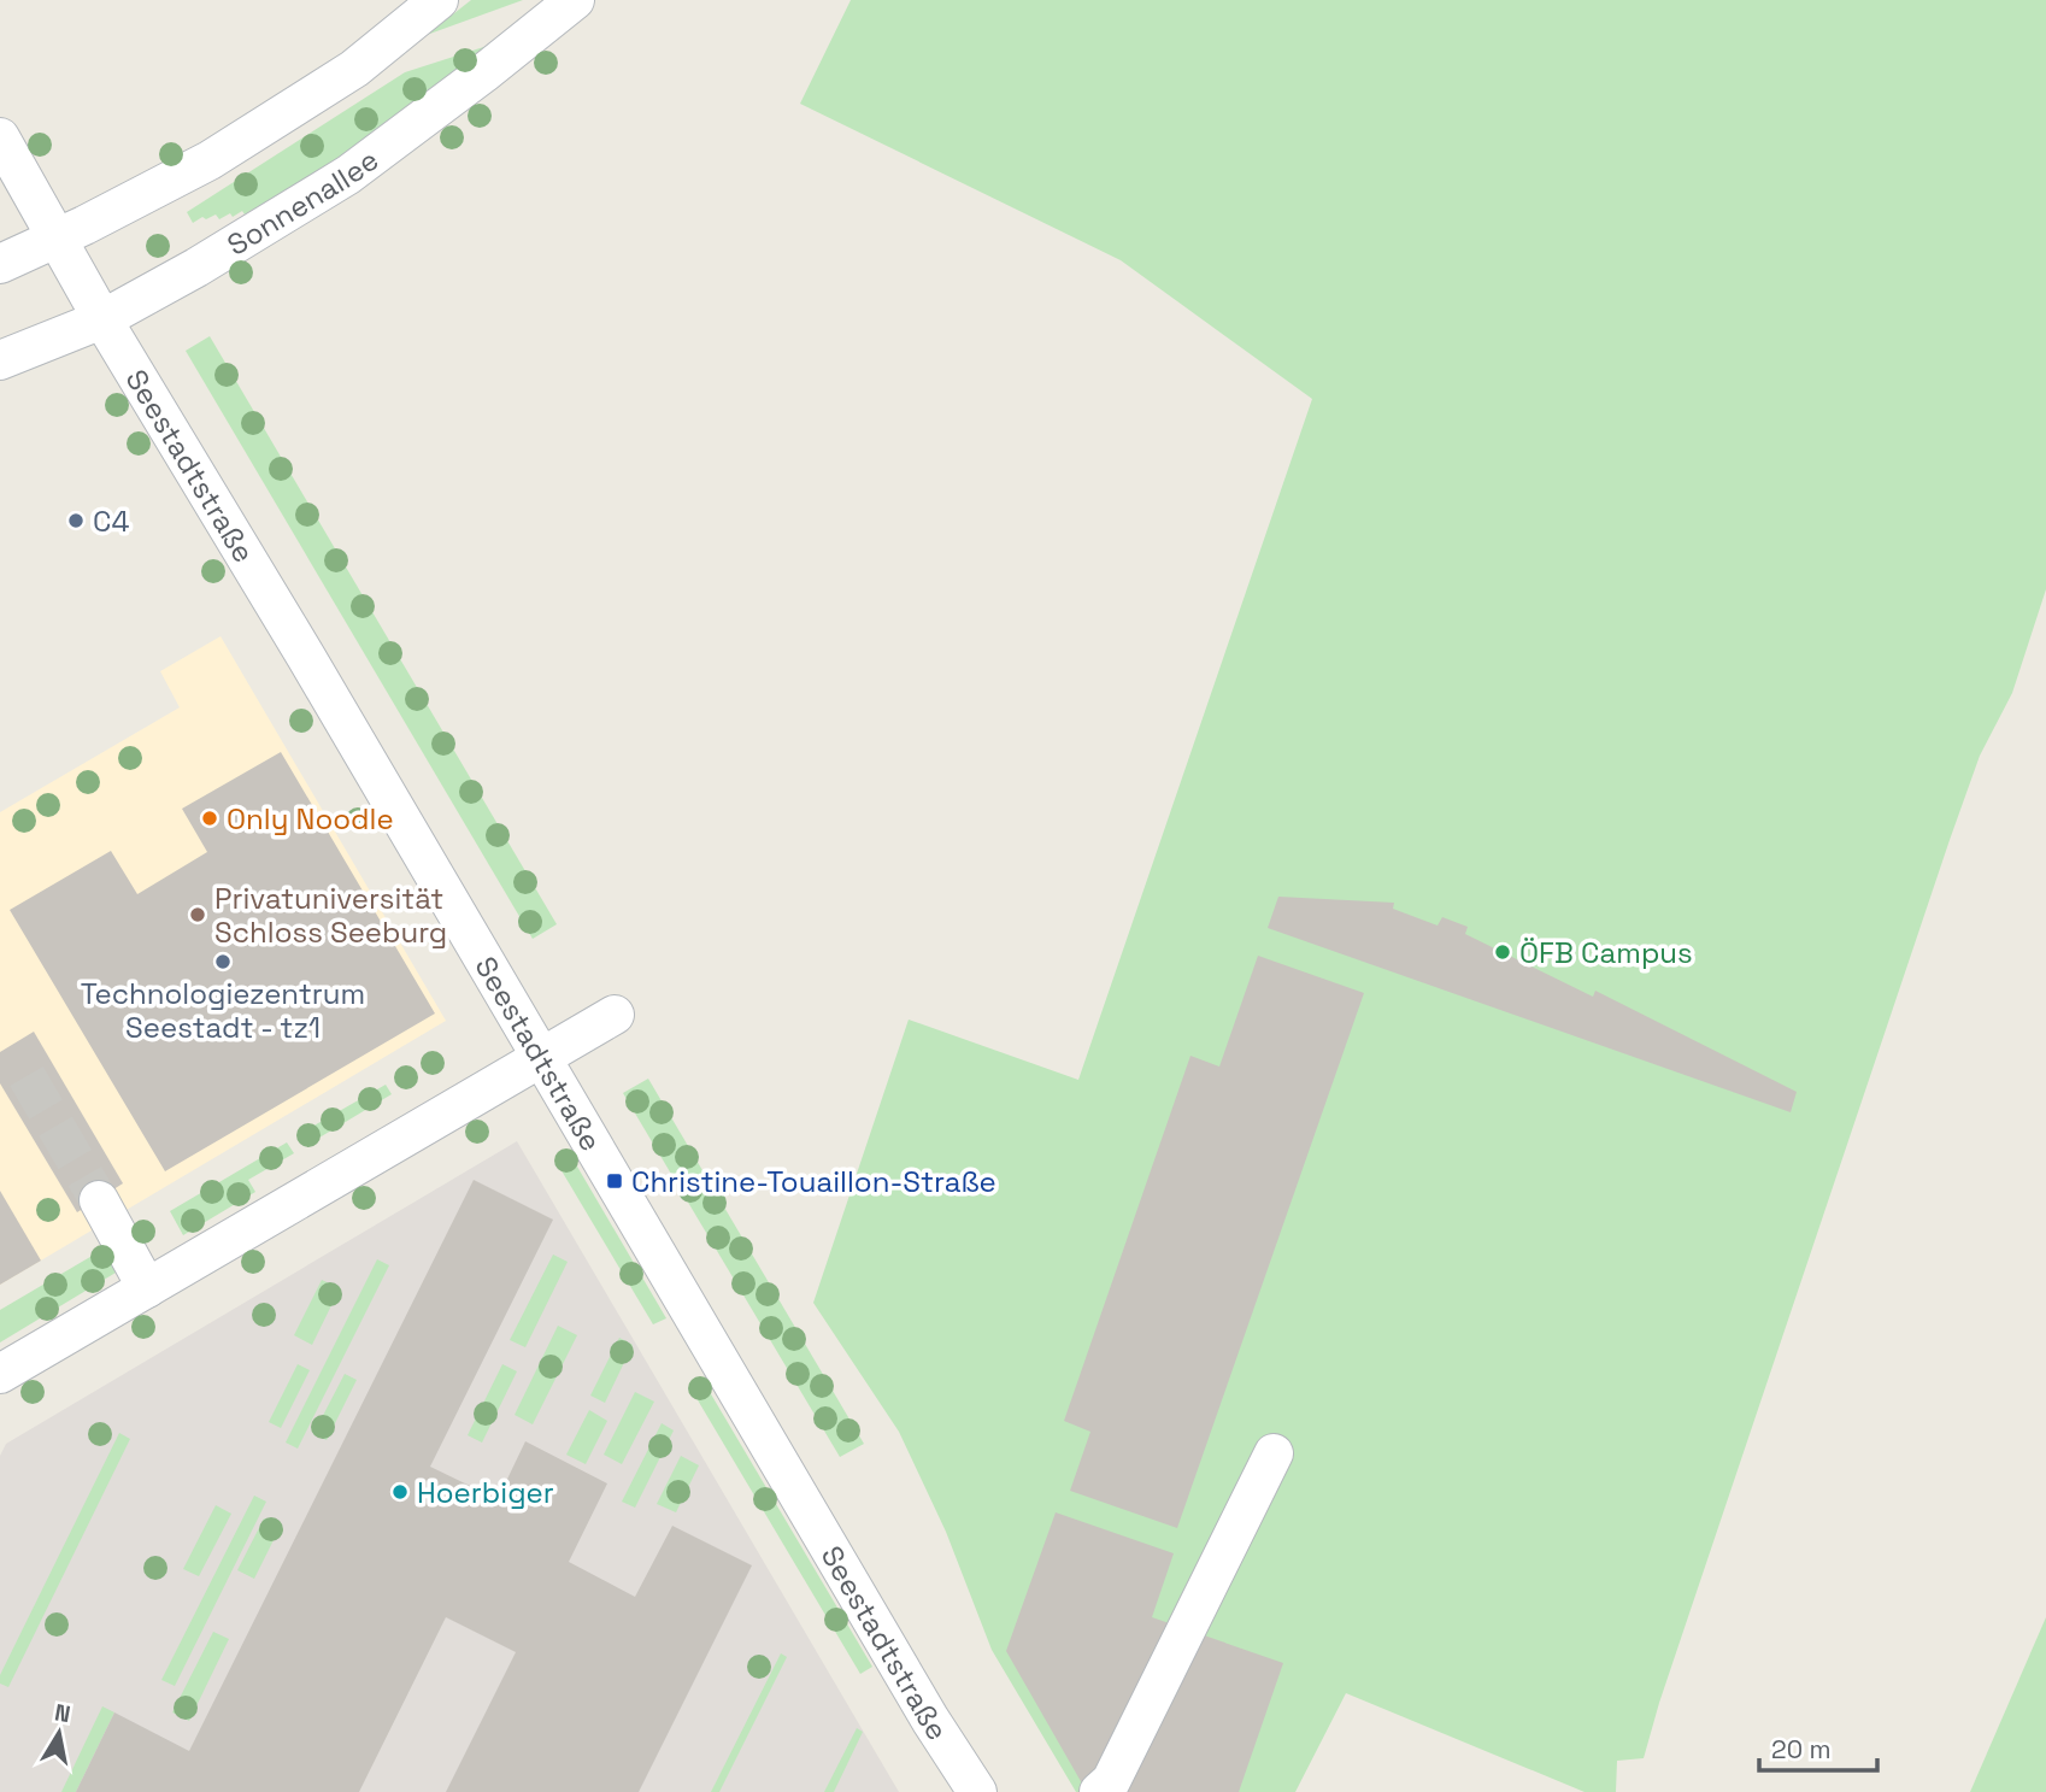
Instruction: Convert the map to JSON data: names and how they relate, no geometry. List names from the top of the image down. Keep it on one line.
{"streets":{"street":["Sonnenallee","Seestadtstraße"]},"crossings":[["Sonnenallee","Seestadtstraße"]],"places":{"other":["C4","Only Noodle","Privatuniversität Schloss Seeburg","ÖFB Campus","Technologiezentrum Seestadt - tz1","Hoerbiger"],"transit":["Christine-Touaillon-Straße"]},"scale_bar":"20 m","north":"top"}
